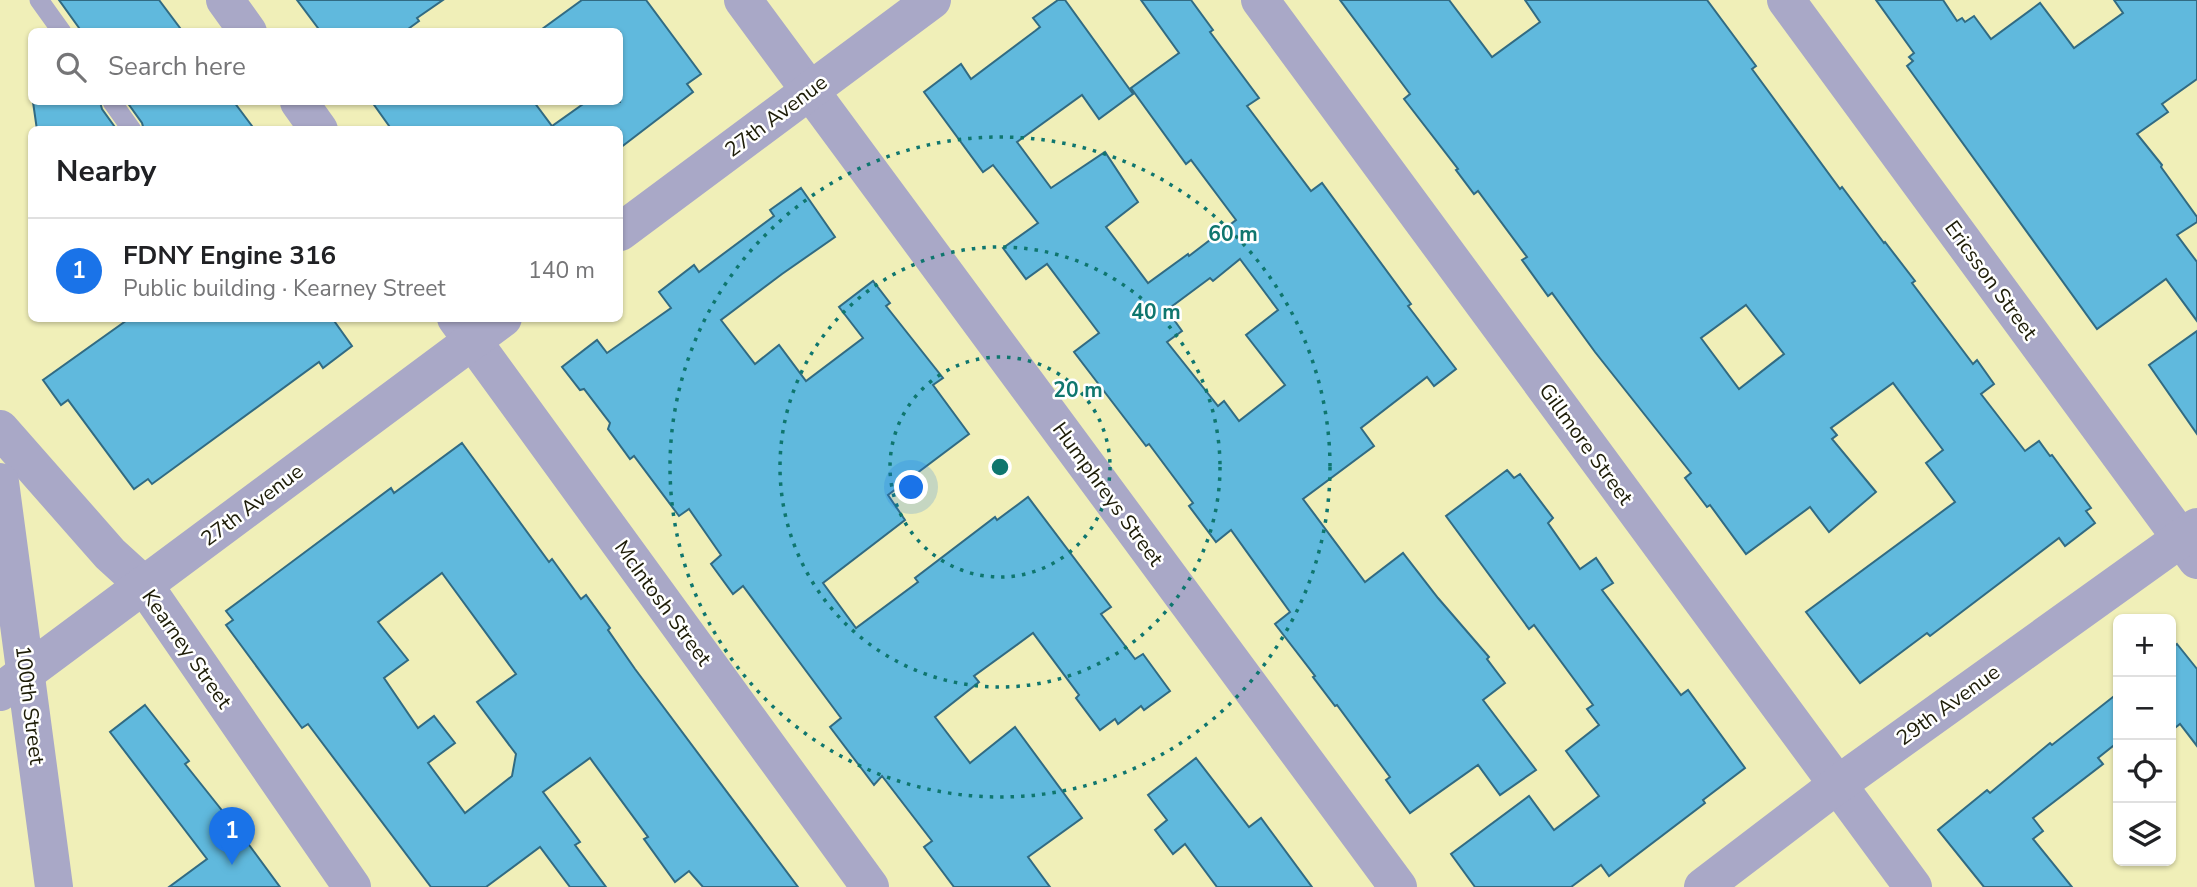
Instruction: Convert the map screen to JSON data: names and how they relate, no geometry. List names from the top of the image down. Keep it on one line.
{"streets":{"street":["27th Avenue","Ericsson Street","Gillmore Street","Humphreys Street","McIntosh Street","Kearney Street","100th Street","29th Avenue"]},"crossings":[["27th Avenue","Humphreys Street"],["27th Avenue","McIntosh Street"],["27th Avenue","Kearney Street"],["27th Avenue","100th Street"],["Ericsson Street","29th Avenue"],["Gillmore Street","29th Avenue"]],"page":{"search":"Search here","heading":"Nearby","list":[{"mark":"1","name":"FDNY Engine 316","note":"Public building · Kearney Street","value":"140 m"}],"map_buttons":["+","−"],"pins":"1"},"rings":["60 m","40 m","20 m"]}
